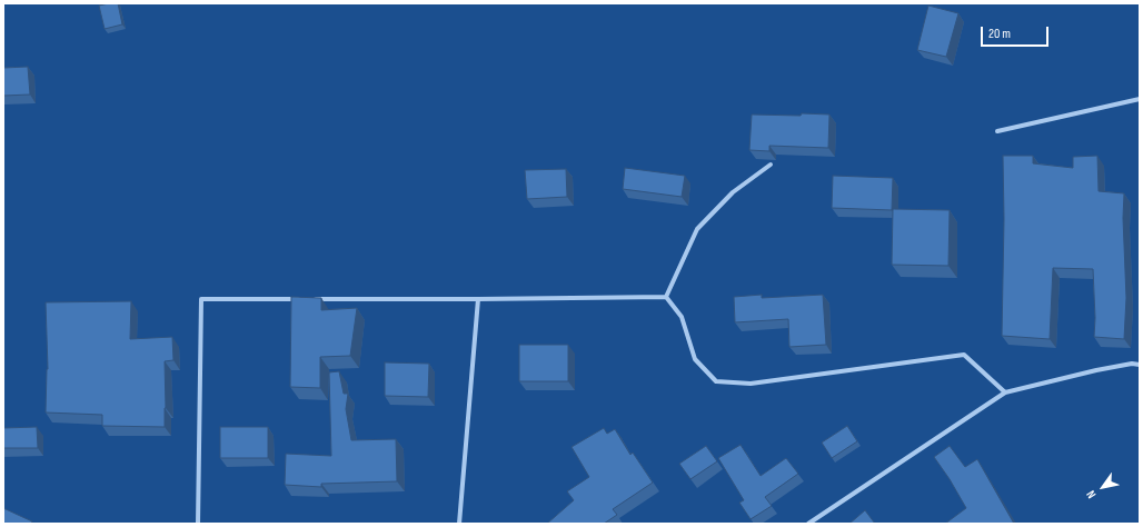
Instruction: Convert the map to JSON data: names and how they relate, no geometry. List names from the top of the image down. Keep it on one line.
{"scale_bar":"20 m","north":"bottom left"}
